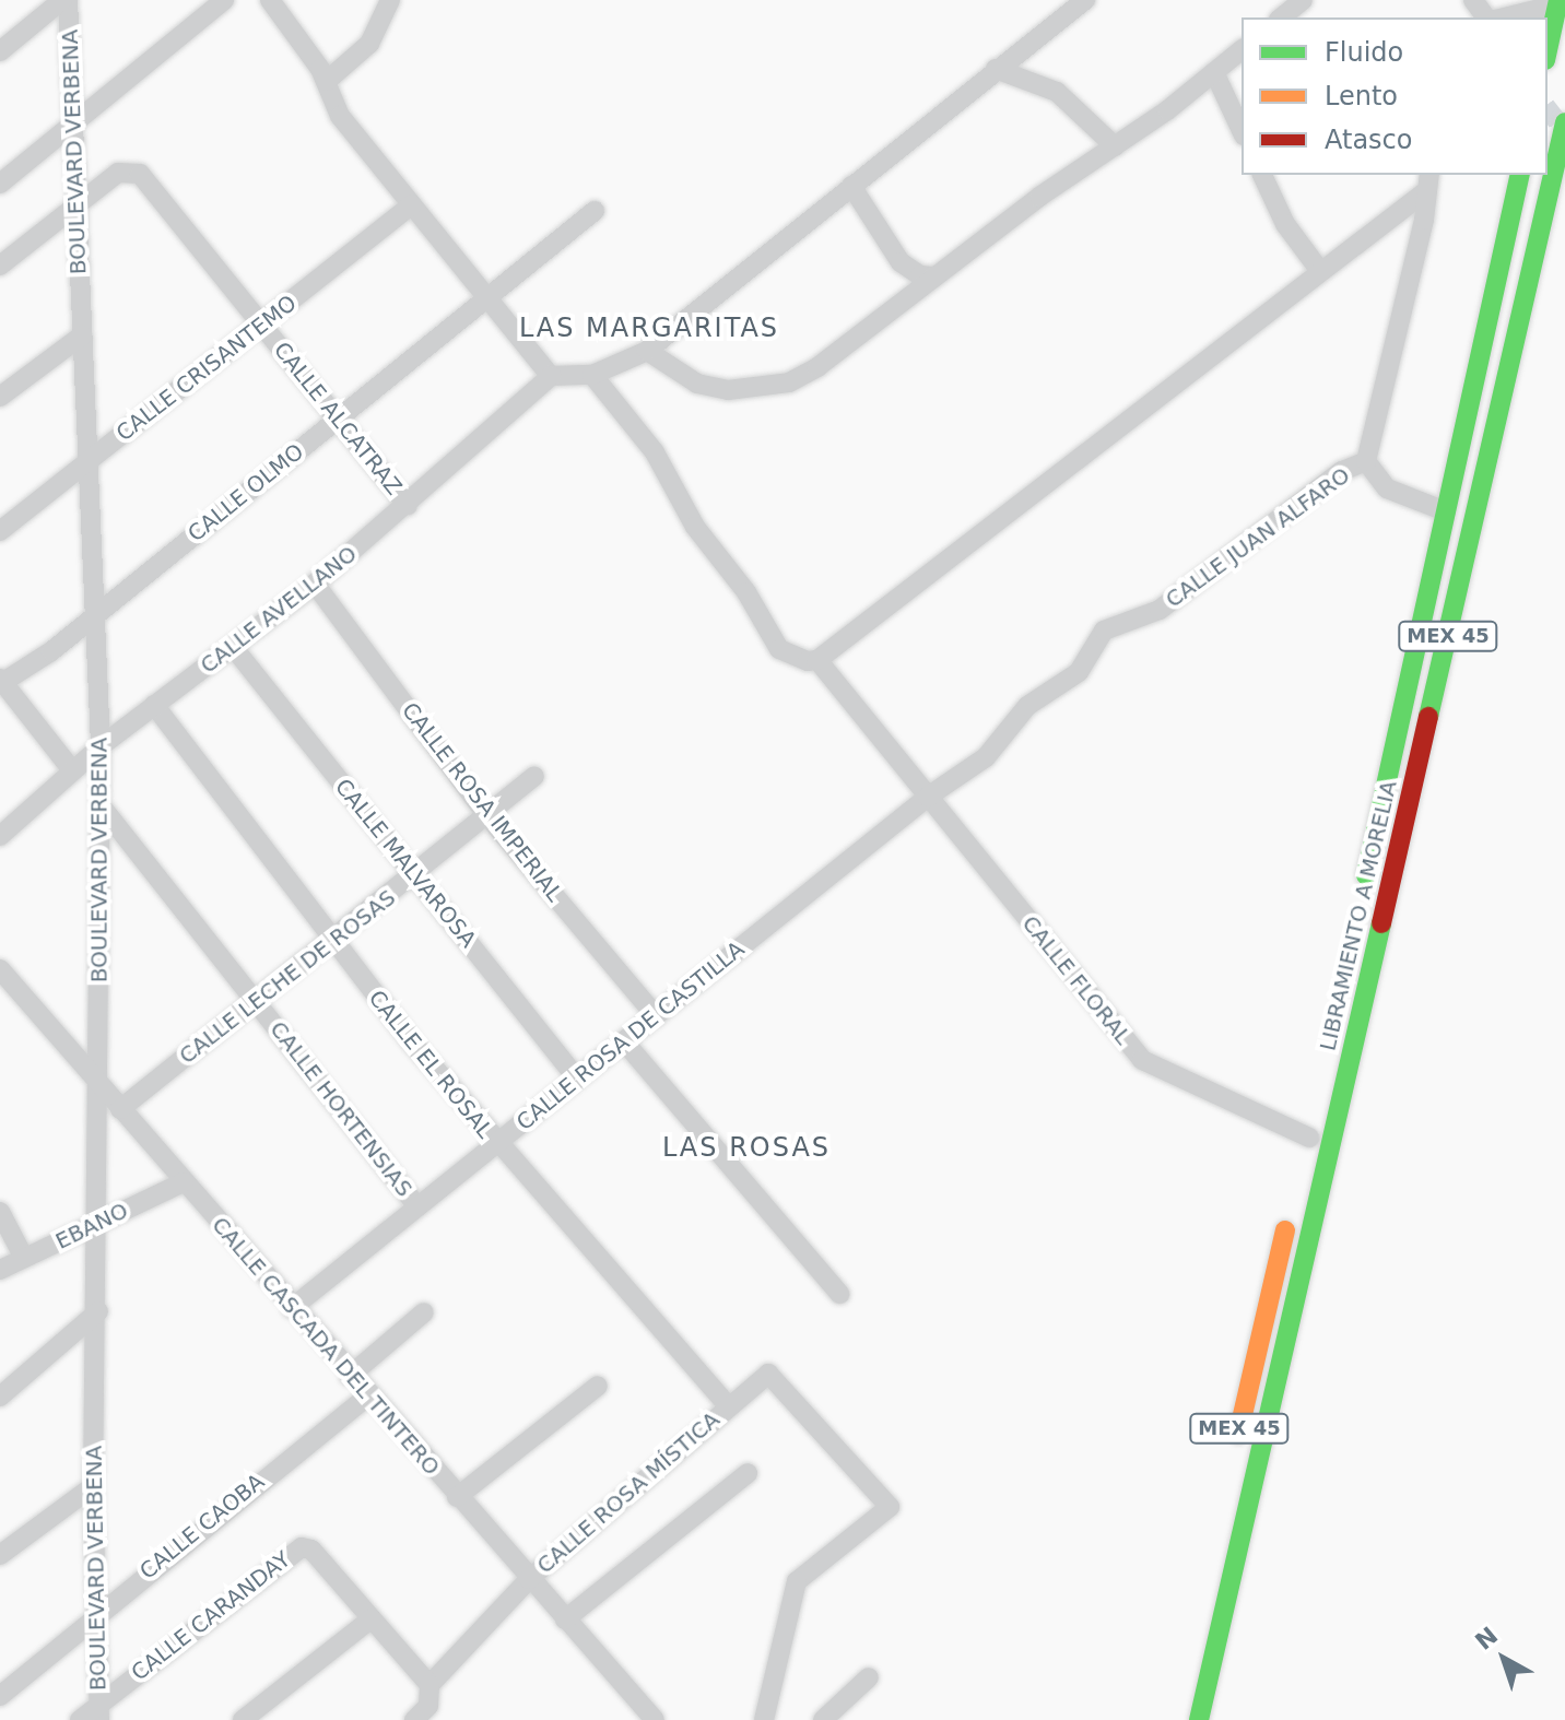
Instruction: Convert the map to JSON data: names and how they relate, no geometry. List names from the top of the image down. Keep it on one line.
{"streets":{"highway":["MEX 45","LIBRAMIENTO A MORELIA"],"street":["BOULEVARD VERBENA","CALLE CRISANTEMO","CALLE ALCATRAZ","CALLE OLMO","CALLE JUAN ALFARO","CALLE AVELLANO","CALLE ROSA IMPERIAL","CALLE MALVAROSA","CALLE LECHE DE ROSAS","CALLE FLORAL","CALLE ROSA DE CASTILLA","CALLE EL ROSAL","CALLE HORTENSIAS","EBANO","CALLE CASCADA DEL TINTERO","CALLE ROSA MÍSTICA","CALLE CAOBA","CALLE CARANDAY"]},"crossings":[["BOULEVARD VERBENA","CALLE CRISANTEMO"],["BOULEVARD VERBENA","CALLE ALCATRAZ"],["BOULEVARD VERBENA","CALLE OLMO"],["BOULEVARD VERBENA","CALLE AVELLANO"],["BOULEVARD VERBENA","CALLE HORTENSIAS"],["BOULEVARD VERBENA","EBANO"],["BOULEVARD VERBENA","CALLE CASCADA DEL TINTERO"],["BOULEVARD VERBENA","CALLE CAOBA"],["BOULEVARD VERBENA","CALLE CARANDAY"],["CALLE CRISANTEMO","CALLE ALCATRAZ"],["CALLE ALCATRAZ","CALLE OLMO"],["CALLE ALCATRAZ","CALLE AVELLANO"],["CALLE JUAN ALFARO","CALLE FLORAL"],["CALLE JUAN ALFARO","CALLE ROSA DE CASTILLA"],["CALLE AVELLANO","CALLE ROSA IMPERIAL"],["CALLE AVELLANO","CALLE MALVAROSA"],["CALLE AVELLANO","CALLE EL ROSAL"],["CALLE ROSA IMPERIAL","CALLE LECHE DE ROSAS"],["CALLE ROSA IMPERIAL","CALLE ROSA DE CASTILLA"],["CALLE MALVAROSA","CALLE LECHE DE ROSAS"],["CALLE MALVAROSA","CALLE ROSA DE CASTILLA"],["CALLE LECHE DE ROSAS","CALLE EL ROSAL"],["CALLE LECHE DE ROSAS","CALLE HORTENSIAS"],["CALLE LECHE DE ROSAS","CALLE CASCADA DEL TINTERO"],["CALLE FLORAL","CALLE ROSA DE CASTILLA"],["CALLE ROSA DE CASTILLA","CALLE EL ROSAL"],["CALLE ROSA DE CASTILLA","CALLE HORTENSIAS"],["CALLE ROSA DE CASTILLA","CALLE CASCADA DEL TINTERO"],["CALLE EL ROSAL","CALLE ROSA MÍSTICA"],["EBANO","CALLE CASCADA DEL TINTERO"],["CALLE CASCADA DEL TINTERO","CALLE ROSA MÍSTICA"],["CALLE CASCADA DEL TINTERO","CALLE CAOBA"]],"districts":["LAS MARGARITAS","LAS ROSAS"],"legend":["Fluido","Lento","Atasco"],"north":"top left"}
